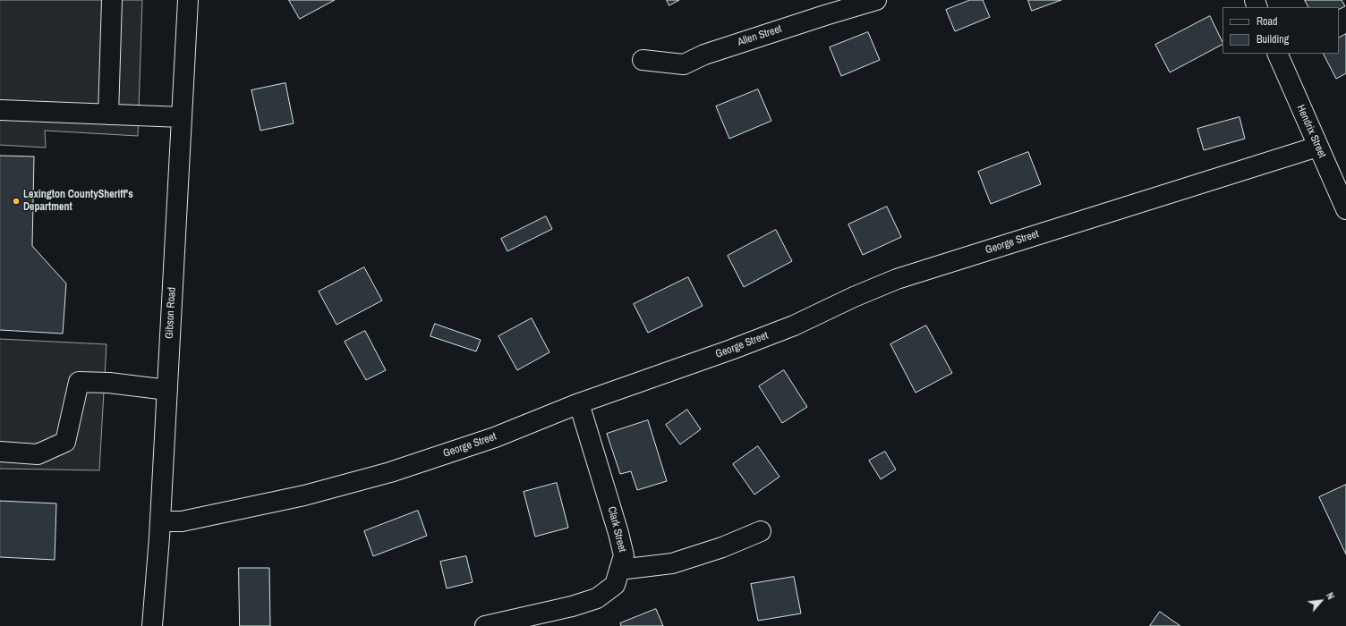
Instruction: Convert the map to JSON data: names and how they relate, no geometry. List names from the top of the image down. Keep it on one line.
{"streets":{"street":["Allen Street","Hendrix Street","George Street","Gibson Road","Clark Street"]},"crossings":[["Hendrix Street","George Street"],["George Street","Gibson Road"],["George Street","Clark Street"]],"places":["Lexington CountySheriff's Department"],"legend":["Road","Building"],"north":"top right"}
